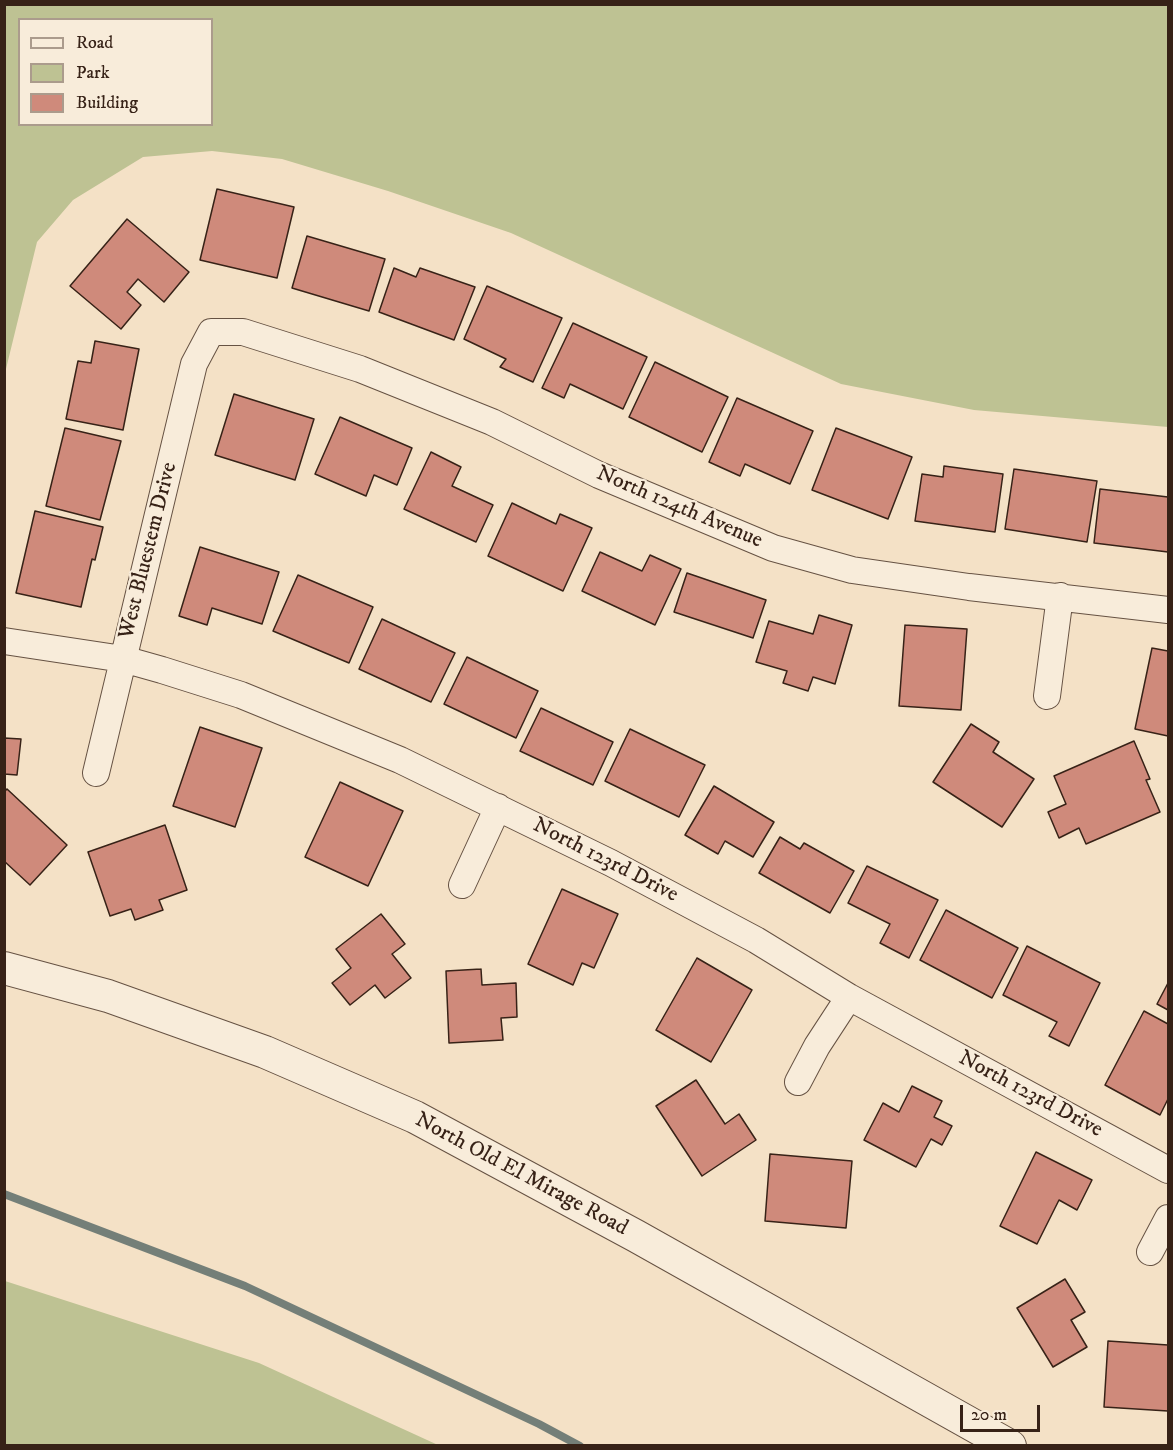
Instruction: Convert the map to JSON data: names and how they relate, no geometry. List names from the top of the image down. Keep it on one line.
{"streets":{"street":["North 124th Avenue","West Bluestem Drive","North 123rd Drive","North Old El Mirage Road"]},"crossings":[["North 124th Avenue","West Bluestem Drive"],["West Bluestem Drive","North 123rd Drive"]],"legend":["Road","Park","Building"],"scale_bar":"20 m"}
